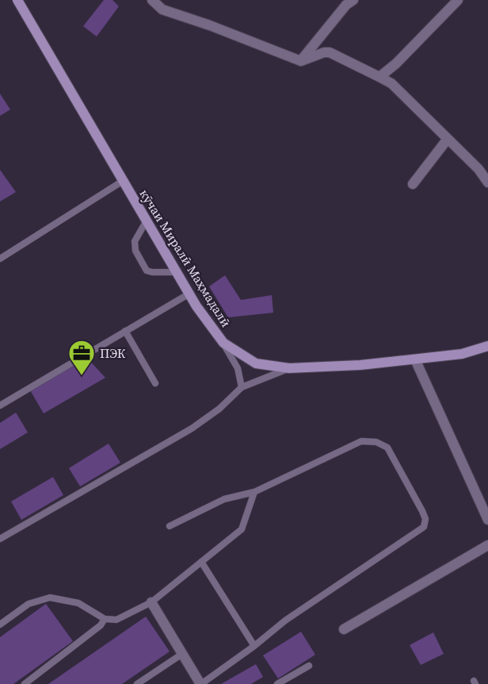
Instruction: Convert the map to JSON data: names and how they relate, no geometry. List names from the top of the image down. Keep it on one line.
{"streets":{"street":["кӯчаи Миралӣ Маҳмадалӣ"]},"places":{"office":["ПЭК"]}}
